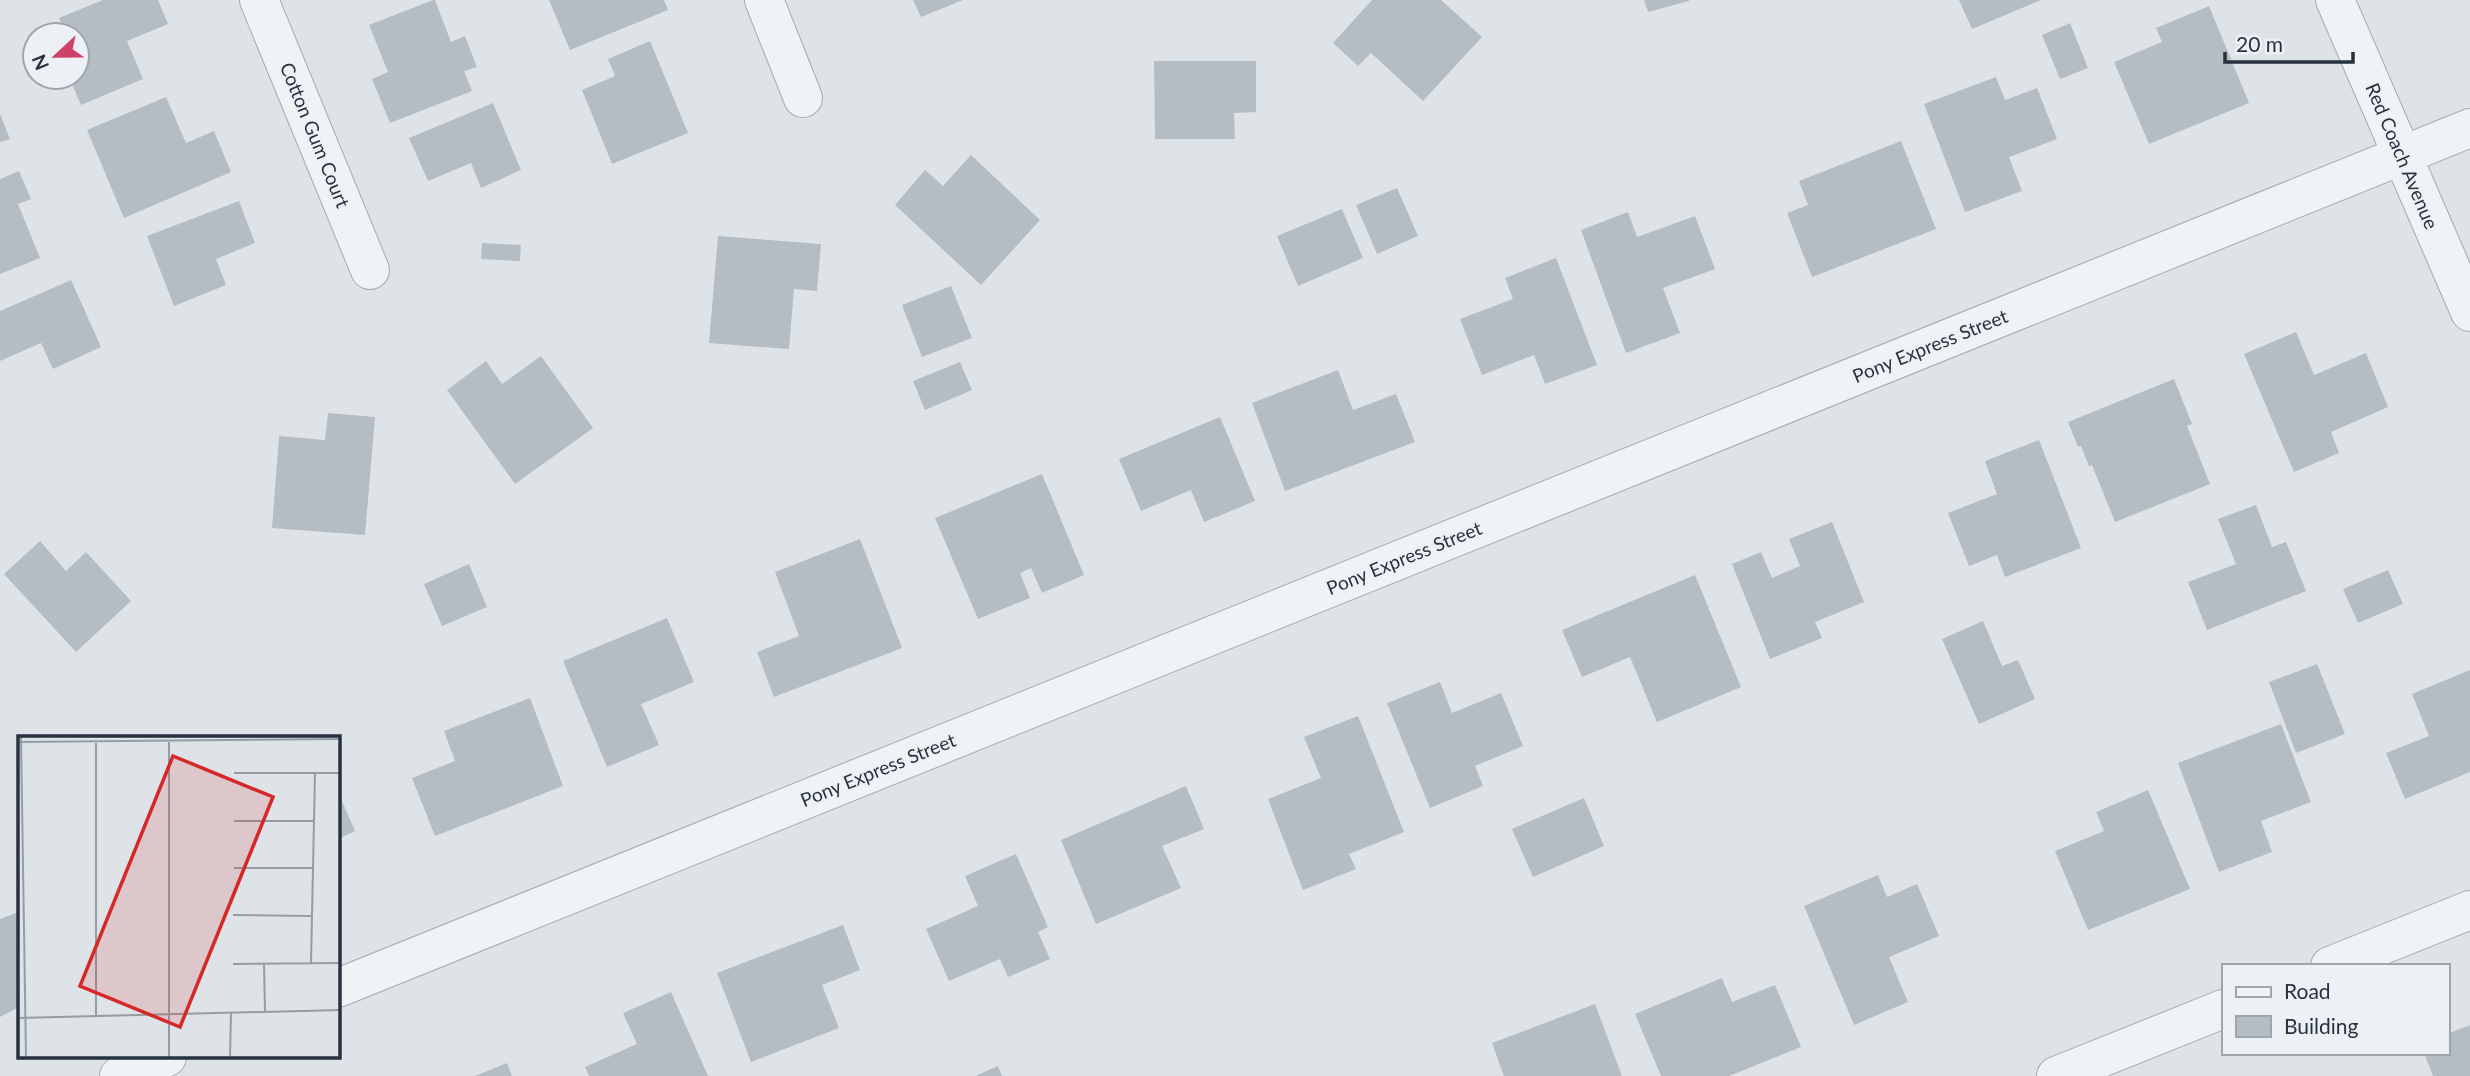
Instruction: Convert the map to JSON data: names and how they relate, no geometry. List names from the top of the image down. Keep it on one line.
{"streets":{"street":["Cotton Gum Court","Red Coach Avenue","Pony Express Street"]},"crossings":[["Red Coach Avenue","Pony Express Street"]],"legend":["Road","Building"],"scale_bar":"20 m","north":"left"}
